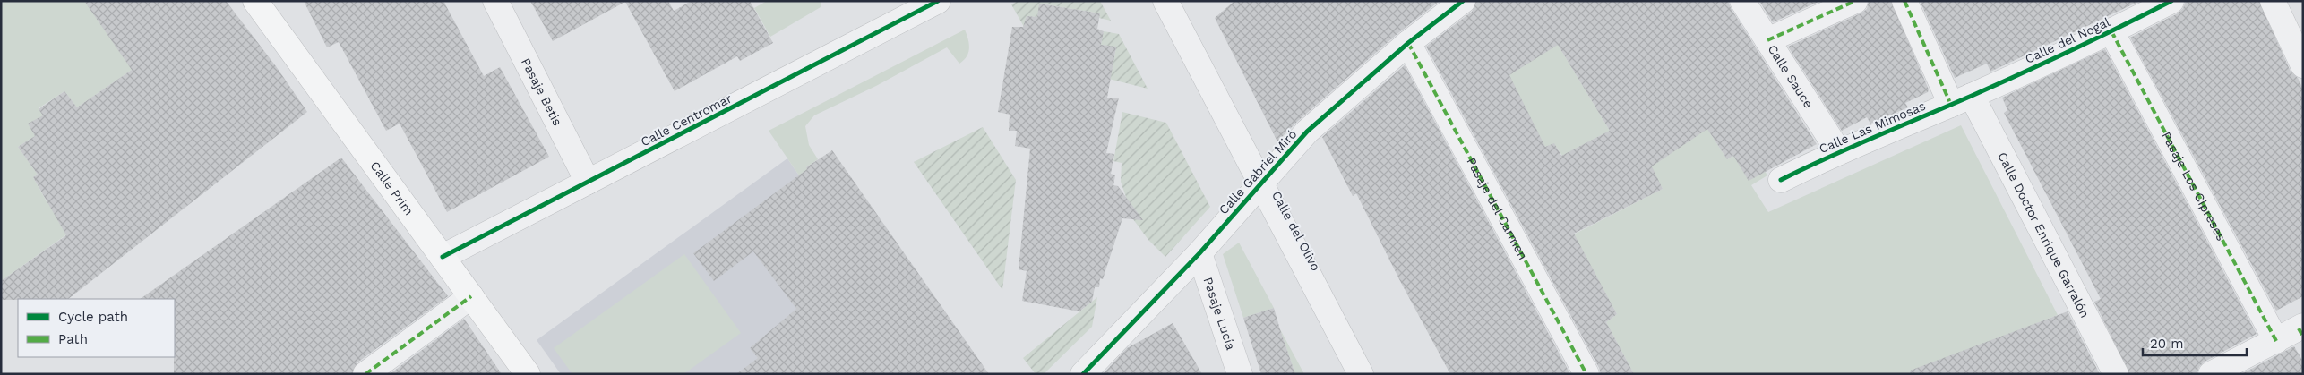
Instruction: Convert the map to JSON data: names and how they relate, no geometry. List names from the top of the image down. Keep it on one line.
{"streets":{"main road":["Calle Prim"],"street":["Calle del Nogal","Calle Sauce","Pasaje Betis","Calle Centromar","Calle Las Mimosas","Calle Gabriel Miró","Pasaje Los Cipreses","Pasaje del Carmen","Calle del Olivo","Calle Doctor Enrique Garralón","Pasaje Lucía"]},"crossings":[["Calle del Nogal","Calle Las Mimosas"],["Calle del Nogal","Pasaje Los Cipreses"],["Calle del Nogal","Calle Doctor Enrique Garralón"],["Calle Sauce","Calle Las Mimosas"],["Pasaje Betis","Calle Centromar"],["Calle Centromar","Calle Prim"],["Calle Las Mimosas","Calle Doctor Enrique Garralón"],["Calle Gabriel Miró","Pasaje del Carmen"],["Calle Gabriel Miró","Calle del Olivo"],["Calle Gabriel Miró","Pasaje Lucía"]],"legend":["Cycle path","Path"],"scale_bar":"20 m"}
